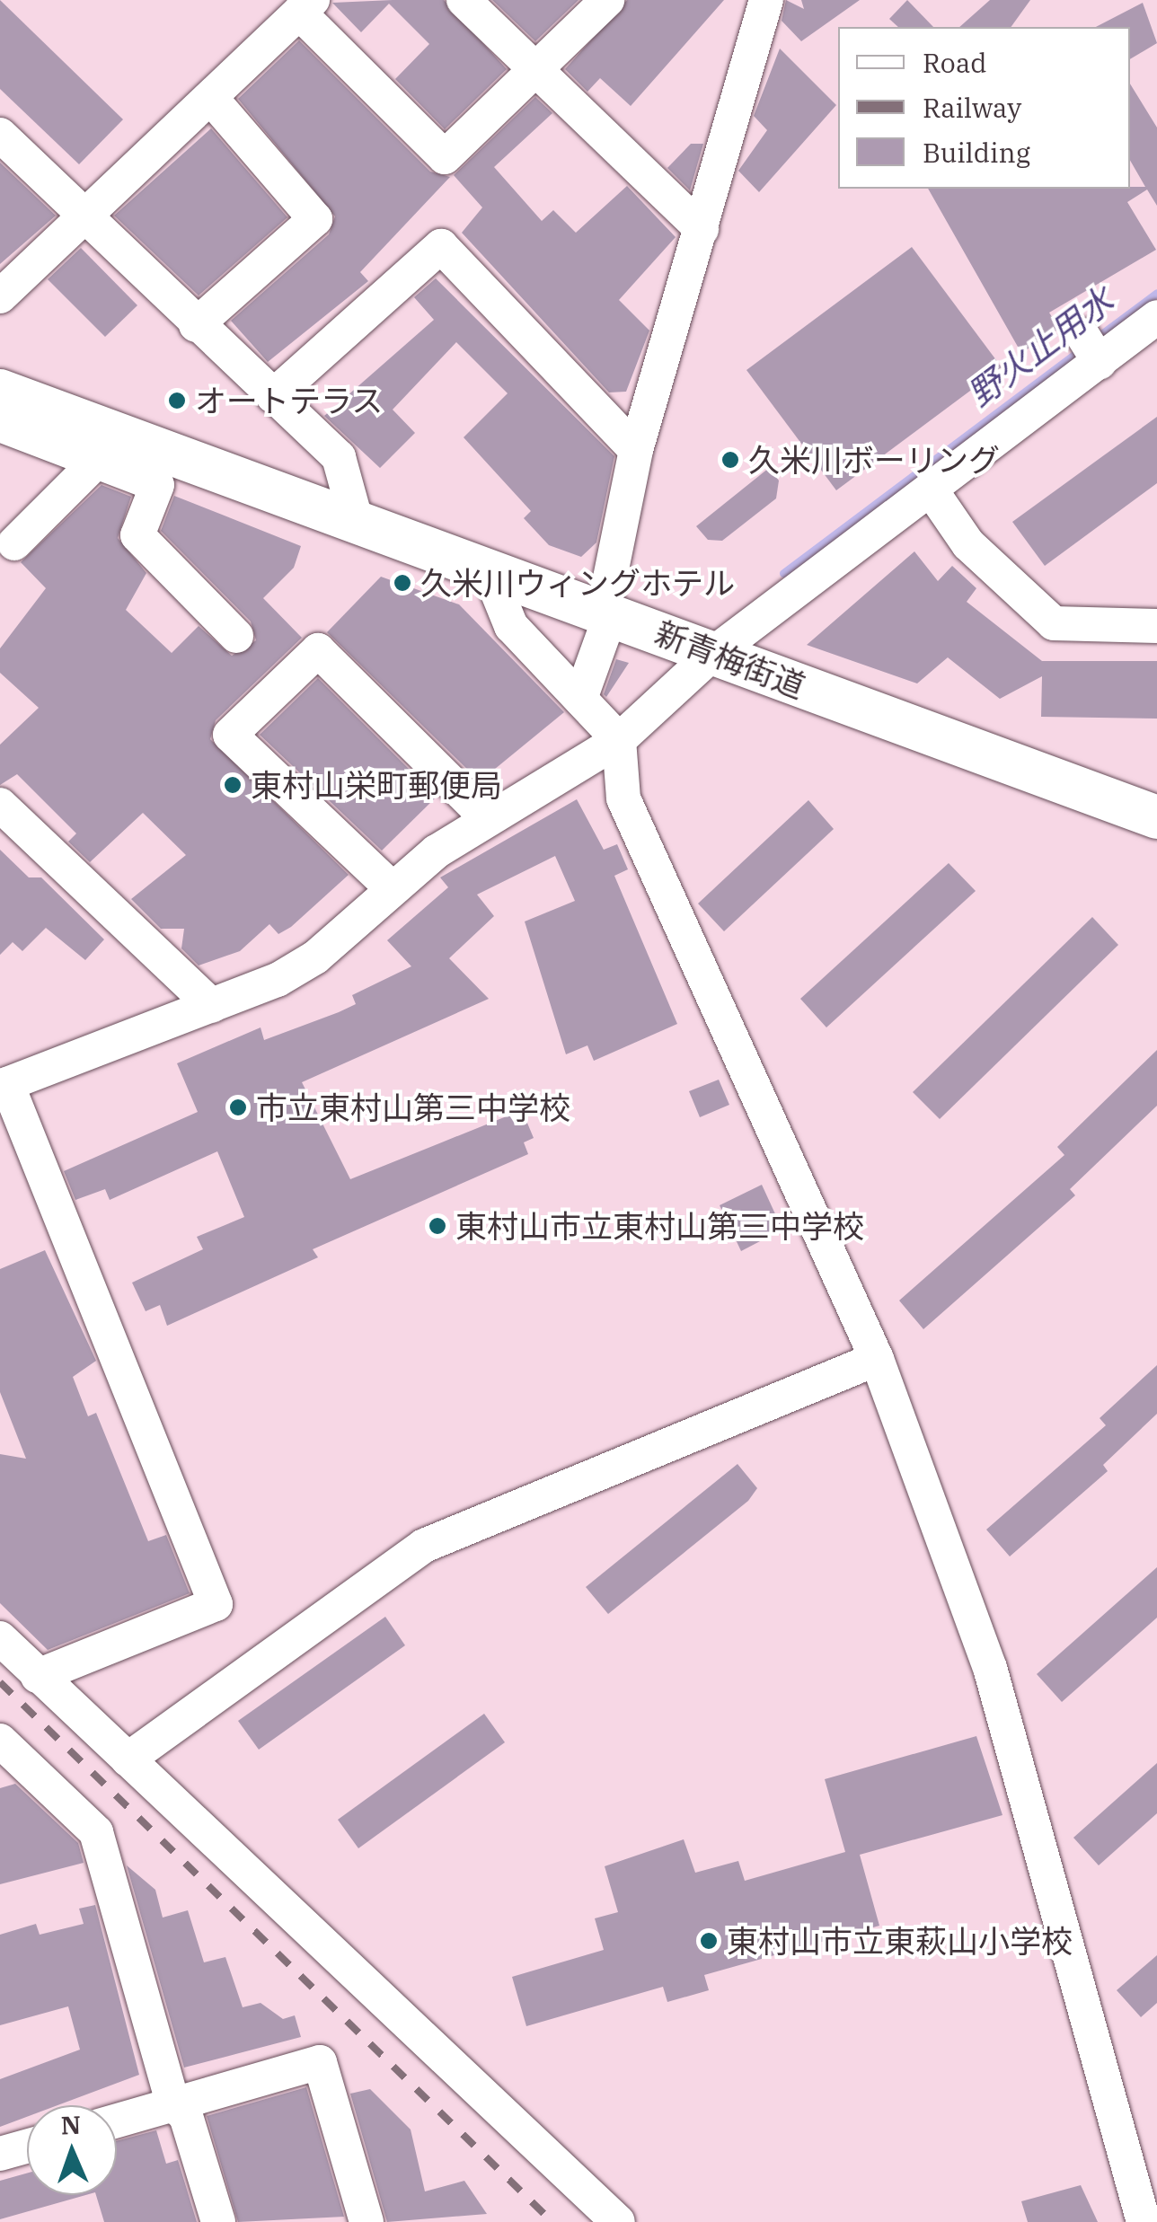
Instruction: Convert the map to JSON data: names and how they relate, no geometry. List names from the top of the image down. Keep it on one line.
{"streets":{"main road":["新青梅街道"]},"water":["野火止用水"],"places":["オートテラス","久米川ボーリング","久米川ウィングホテル","東村山栄町郵便局","市立東村山第三中学校","東村山市立東村山第三中学校","東村山市立東萩山小学校"],"legend":["Road","Railway","Building"],"north":"top"}
